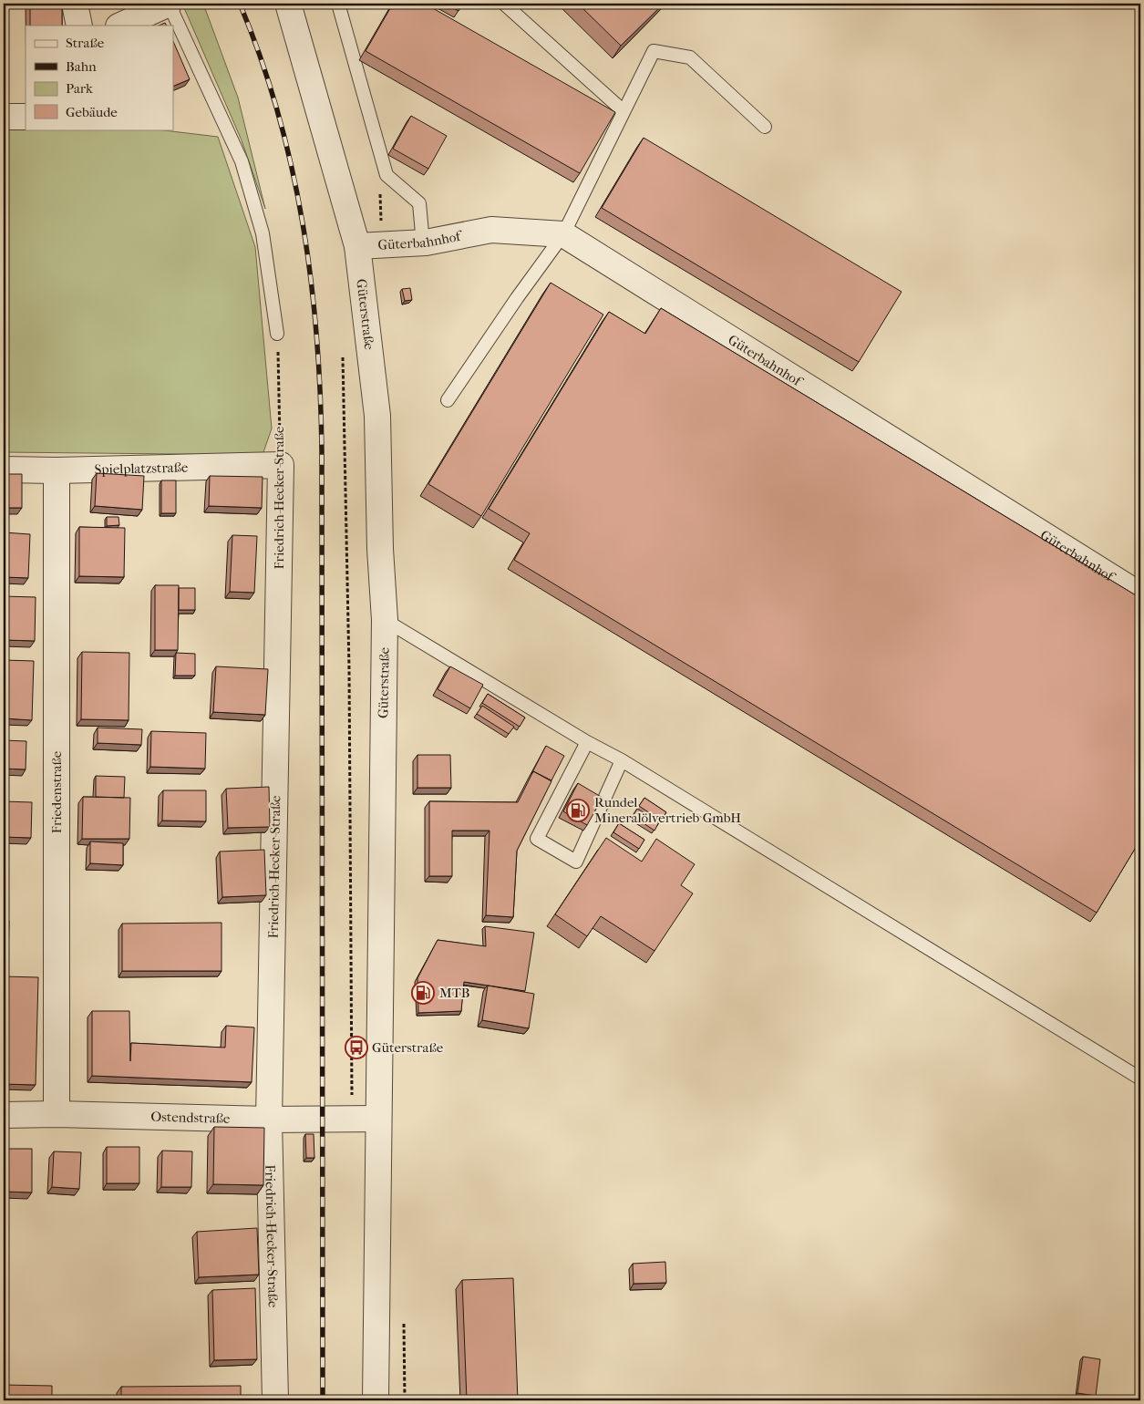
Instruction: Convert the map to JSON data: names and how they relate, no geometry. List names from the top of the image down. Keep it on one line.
{"streets":{"street":["Güterbahnhof","Güterstraße","Spielplatzstraße","Friedrich-Hecker-Straße","Friedenstraße","Ostendstraße"]},"crossings":[["Güterbahnhof","Güterstraße"],["Güterstraße","Ostendstraße"],["Spielplatzstraße","Friedrich-Hecker-Straße"],["Spielplatzstraße","Friedenstraße"],["Friedrich-Hecker-Straße","Ostendstraße"],["Friedenstraße","Ostendstraße"]],"places":{"fuel station":["Rundel Mineralölvertrieb GmbH","MTB"],"bus stop":["Güterstraße"]},"legend":["Straße","Bahn","Park","Gebäude"]}
